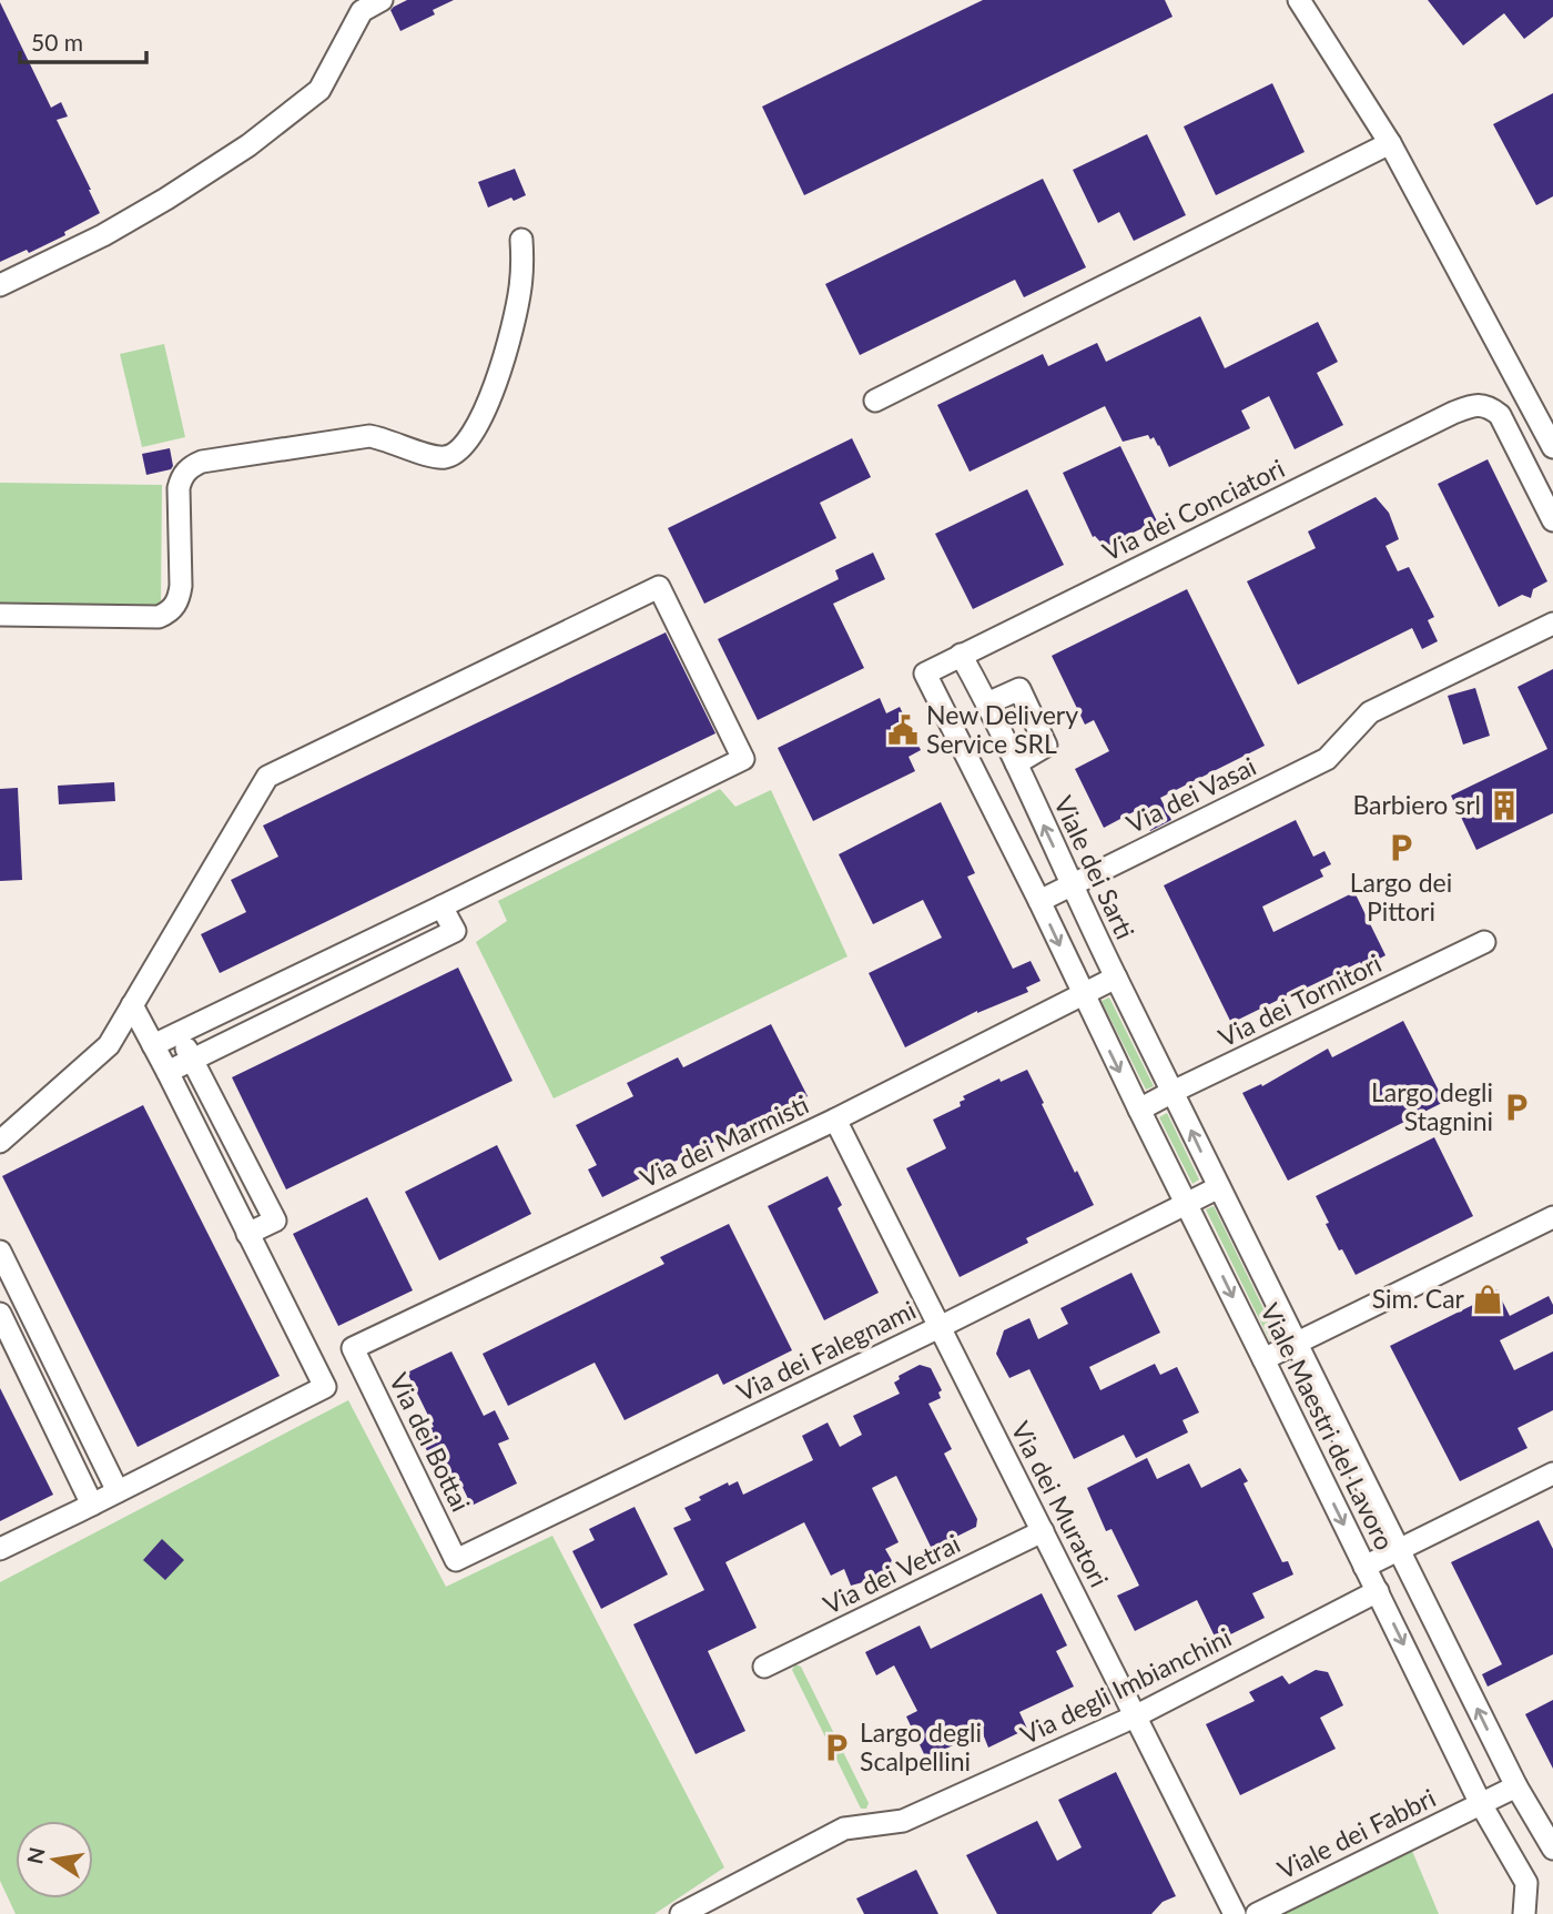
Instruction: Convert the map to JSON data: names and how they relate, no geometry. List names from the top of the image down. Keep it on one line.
{"streets":{"street":["Via dei Conciatori","Via dei Vasai","Viale dei Sarti","Via dei Tornitori","Via dei Marmisti","Via dei Falegnami","Viale Maestri del Lavoro","Via dei Bottai","Via dei Muratori","Via dei Vetrai","Via degli Imbianchini","Viale dei Fabbri"]},"crossings":[["Via dei Conciatori","Via dei Vasai"],["Via dei Conciatori","Viale dei Sarti"],["Via dei Vasai","Viale dei Sarti"],["Viale dei Sarti","Via dei Marmisti"],["Viale dei Sarti","Viale Maestri del Lavoro"],["Via dei Tornitori","Viale Maestri del Lavoro"],["Via dei Marmisti","Viale Maestri del Lavoro"],["Via dei Marmisti","Via dei Bottai"],["Via dei Marmisti","Via dei Muratori"],["Via dei Falegnami","Viale Maestri del Lavoro"],["Via dei Falegnami","Via dei Bottai"],["Via dei Falegnami","Via dei Muratori"],["Viale Maestri del Lavoro","Via degli Imbianchini"],["Viale Maestri del Lavoro","Viale dei Fabbri"],["Via dei Muratori","Via dei Vetrai"],["Via dei Muratori","Via degli Imbianchini"]],"one_way":["Viale dei Sarti"],"places":{"public building":["New Delivery Service SRL"],"building":["Barbiero srl"],"parking":["Largo dei Pittori","Largo degli Stagnini","Largo degli Scalpellini"],"shop":["Sim. Car"]},"scale_bar":"50 m","north":"left"}
